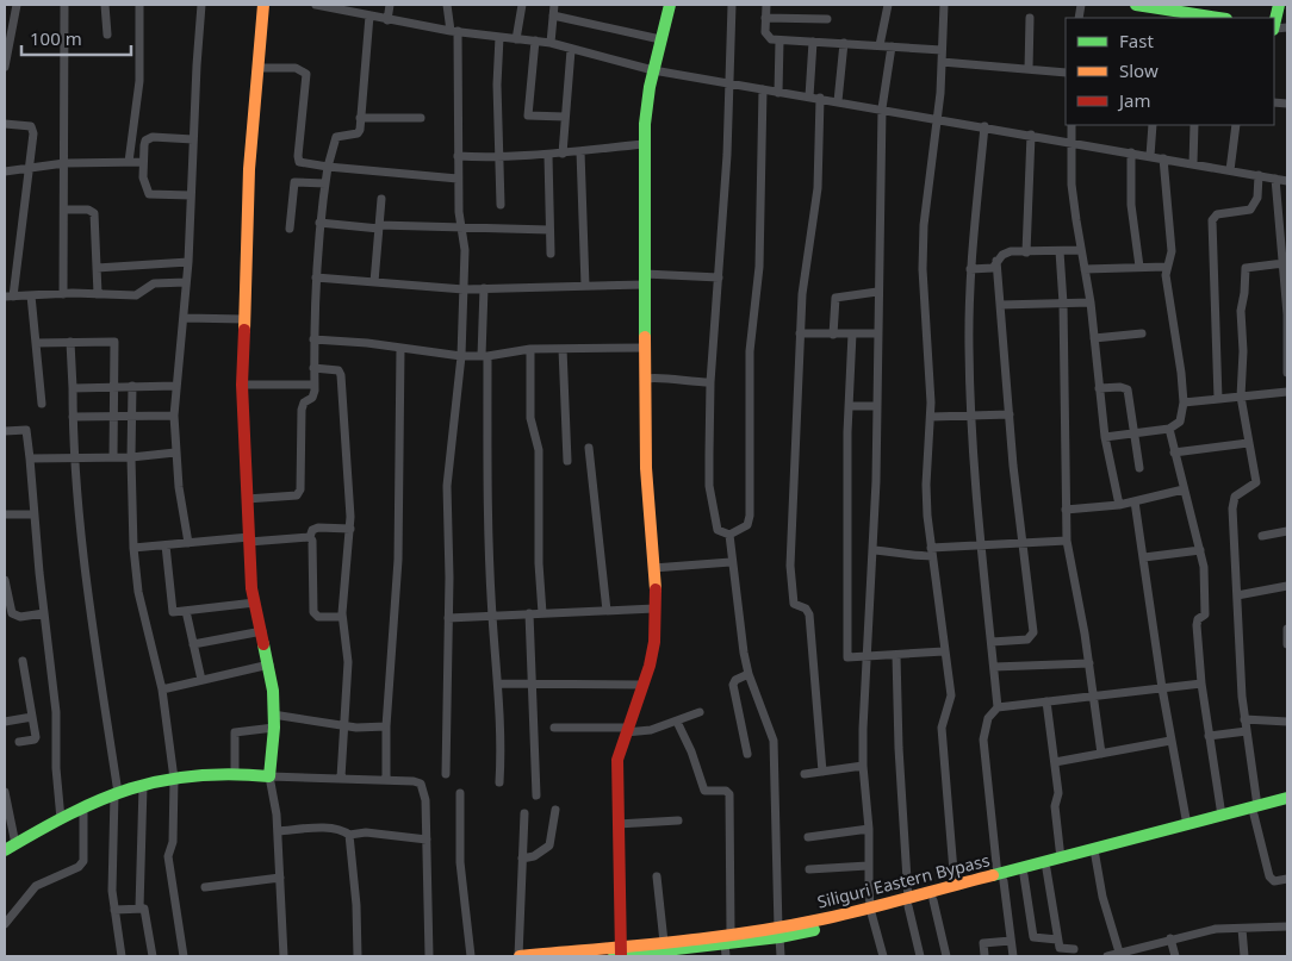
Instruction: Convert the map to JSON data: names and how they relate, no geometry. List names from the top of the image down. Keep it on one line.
{"streets":{"street":["Siliguri Eastern Bypass"]},"legend":["Fast","Slow","Jam"],"scale_bar":"100 m"}
